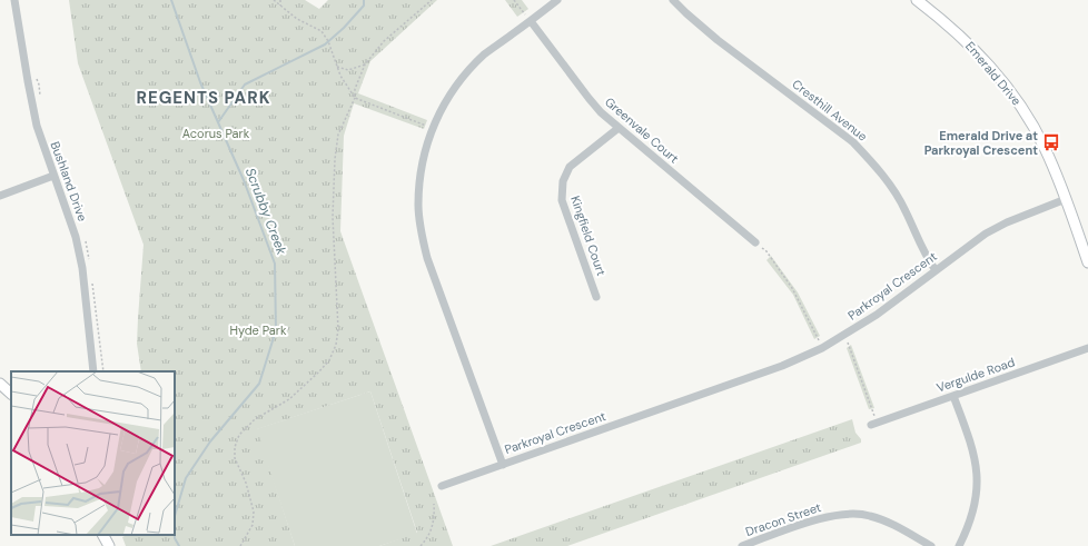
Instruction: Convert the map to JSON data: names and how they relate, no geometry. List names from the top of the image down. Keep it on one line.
{"streets":{"street":["Emerald Drive","Cresthill Avenue","Greenvale Court","Bushland Drive","Kingfield Court","Parkroyal Crescent","Vergulde Road","Dracon Street"]},"crossings":[["Emerald Drive","Parkroyal Crescent"],["Cresthill Avenue","Parkroyal Crescent"],["Greenvale Court","Kingfield Court"],["Greenvale Court","Parkroyal Crescent"]],"districts":["REGENTS PARK"],"water":["Scrubby Creek"],"parks":["Acorus Park","Hyde Park"],"places":{"bus stop":["Emerald Drive at Parkroyal Crescent"]}}
